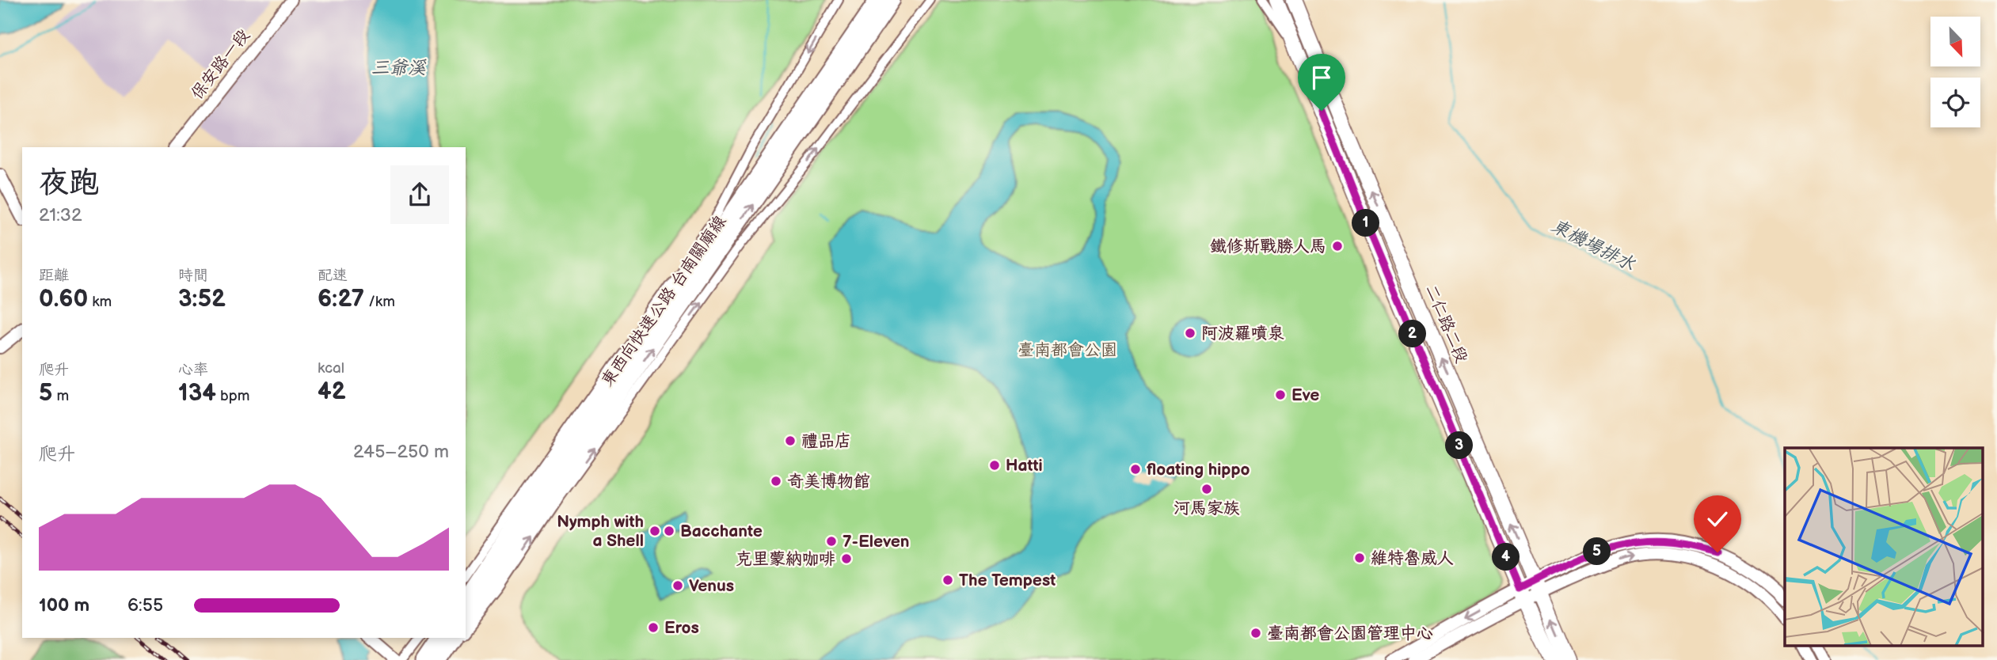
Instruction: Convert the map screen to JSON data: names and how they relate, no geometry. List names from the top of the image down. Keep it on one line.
{"streets":{"highway":["東西向快速公路 台南關廟線"],"main road":["二仁路二段"],"street":["保安路一段"]},"water":["三爺溪","東機場排水"],"parks":["臺南都會公園"],"places":["鐵修斯戰勝人馬","阿波羅噴泉","Eve","禮品店","Hatti","floating hippo","奇美博物館","河馬家族","Nymph with a Shell","Bacchante","7-Eleven","維特魯威人","克里蒙納咖啡","The Tempest","Venus","Eros","臺南都會公園管理中心"],"north":"bottom right","page":{"heading":["夜跑","21:32"],"pins":["1","2","3","5","4"],"stats":[["距離","0.60 km"],["時間","3:52"],["配速","6:27 /km"],["爬升","5 m"],["心率","134 bpm"],["kcal","42"]],"chart":["爬升","245–250 m"],"list":[{"name":"100 m","note":"6:55"}]}}
